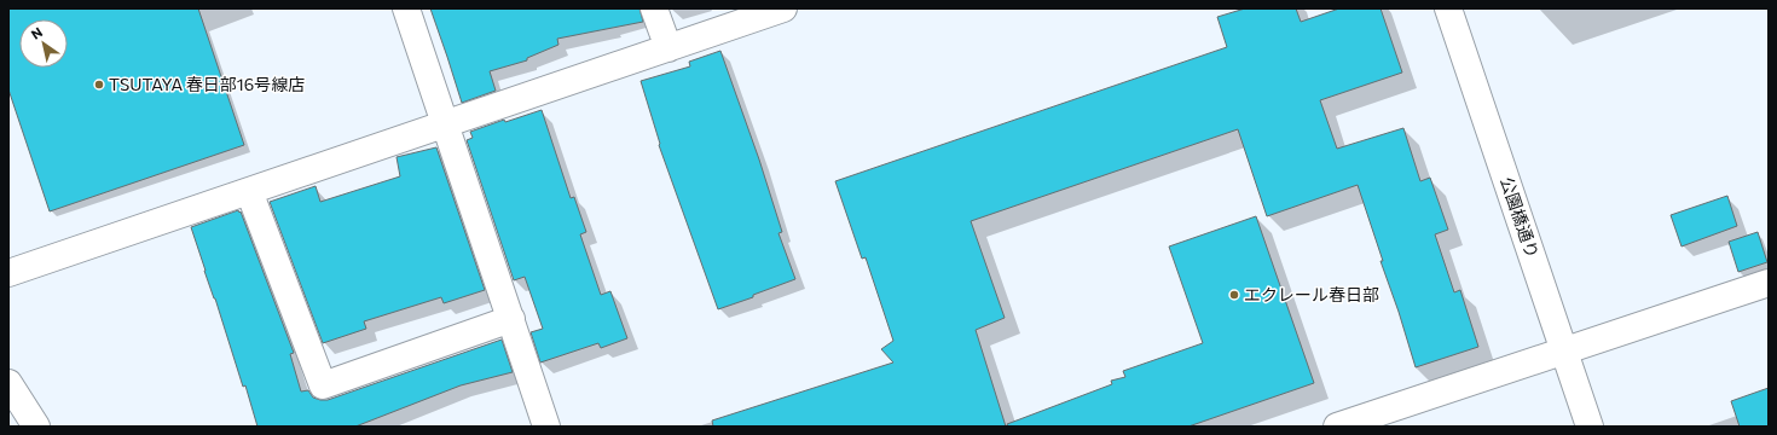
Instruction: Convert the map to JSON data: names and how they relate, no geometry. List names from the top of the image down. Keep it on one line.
{"streets":{"street":["公園橋通り"]},"places":["TSUTAYA 春日部16号線店","エクレール春日部"],"north":"top left"}
